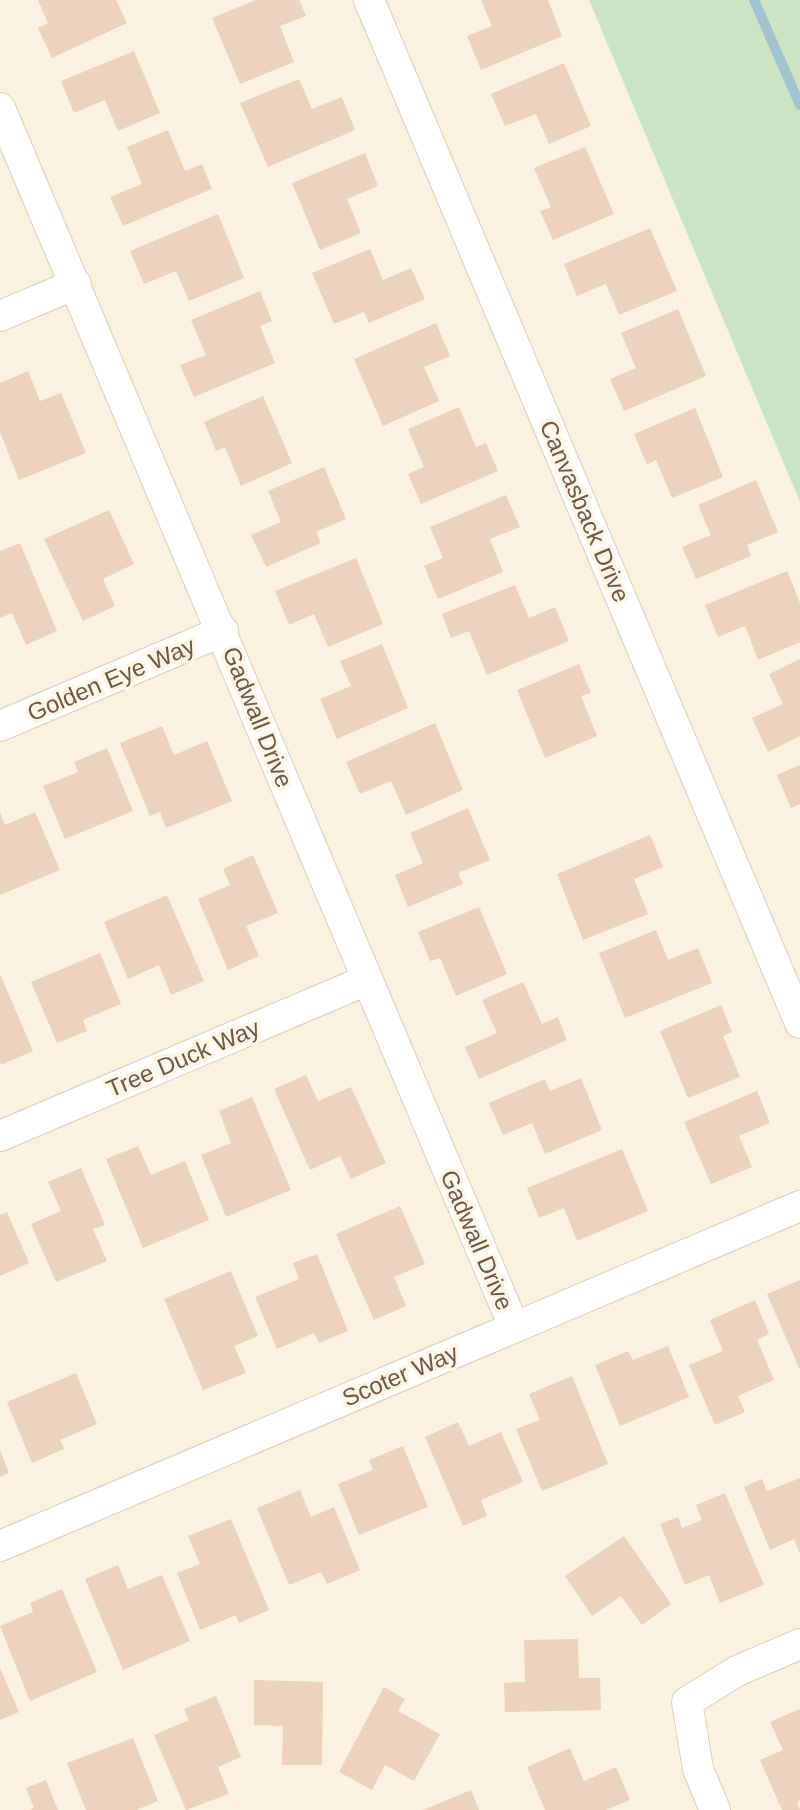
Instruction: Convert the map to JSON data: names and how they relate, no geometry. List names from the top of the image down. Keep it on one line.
{"streets":{"street":["Canvasback Drive","Golden Eye Way","Gadwall Drive","Tree Duck Way","Scoter Way"]},"crossings":[["Golden Eye Way","Gadwall Drive"],["Gadwall Drive","Tree Duck Way"],["Gadwall Drive","Scoter Way"]]}
